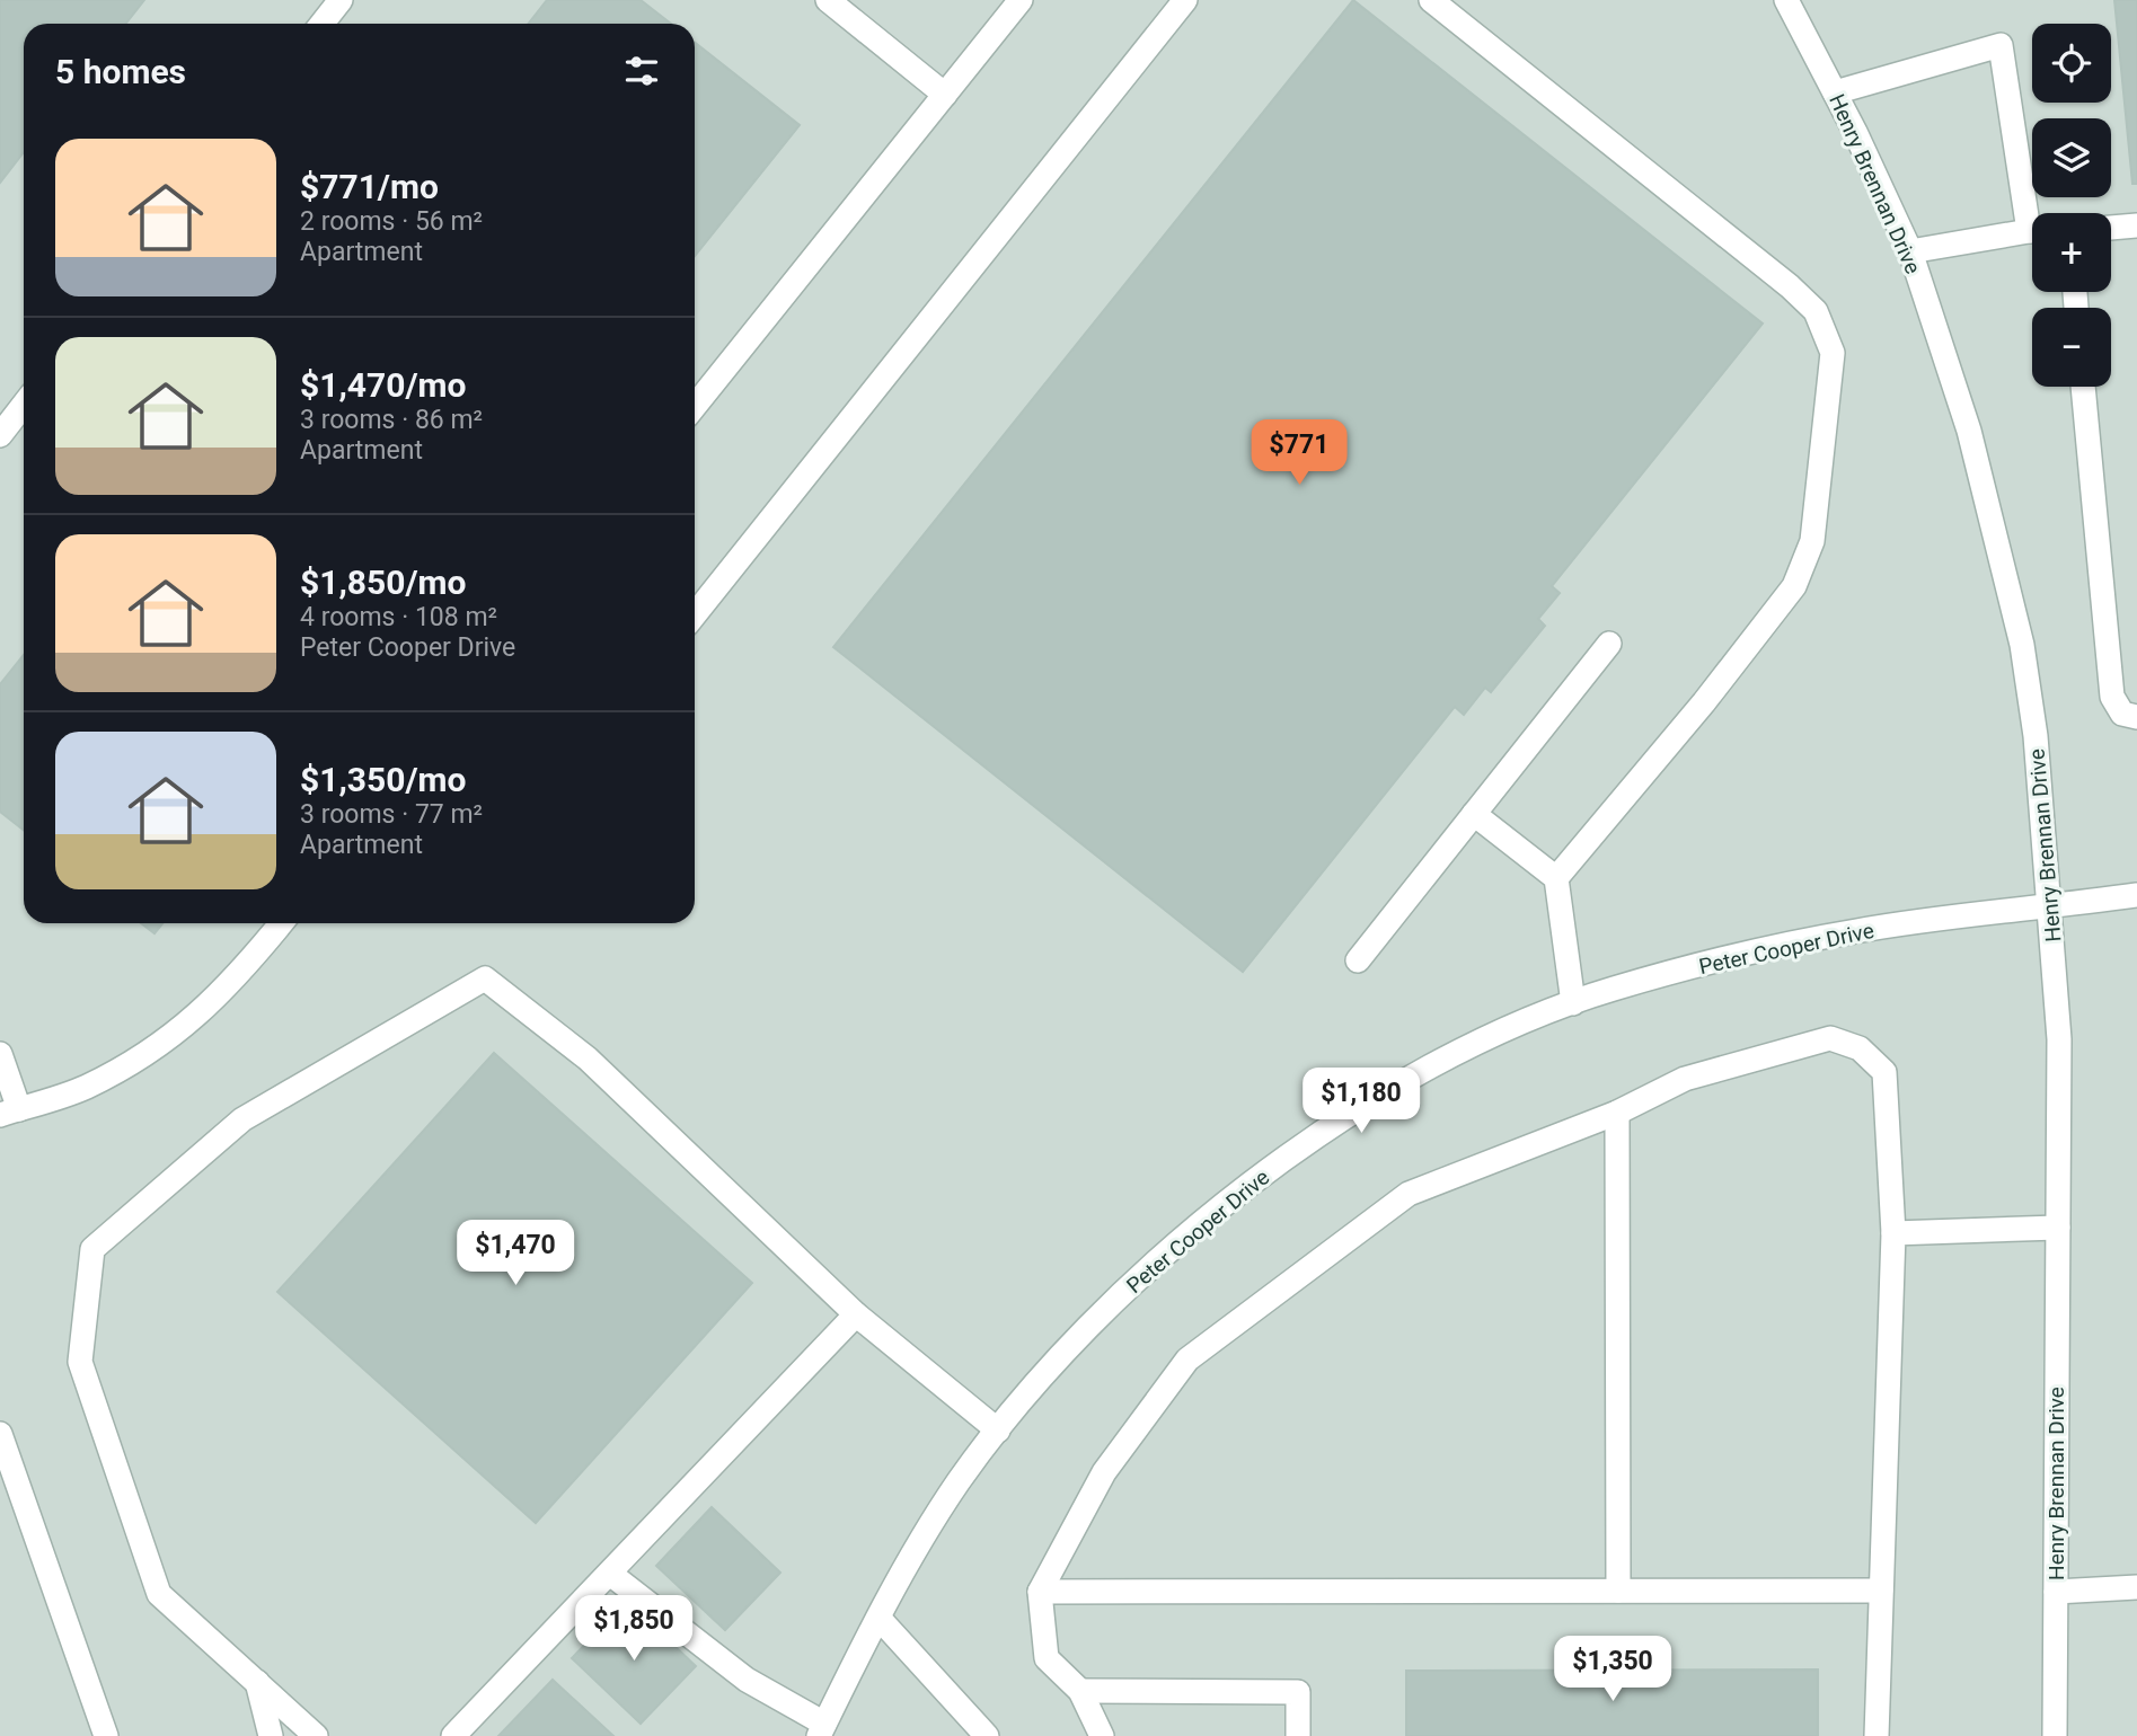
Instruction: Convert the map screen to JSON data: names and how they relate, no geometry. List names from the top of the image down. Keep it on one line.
{"streets":{"street":["Henry Brennan Drive","Peter Cooper Drive"]},"crossings":[["Henry Brennan Drive","Peter Cooper Drive"]],"page":{"map_buttons":["+","−"],"heading":"5 homes","list":[{"name":"$771/mo","note":"2 rooms · 56 m² · Apartment"},{"name":"$1,470/mo","note":"3 rooms · 86 m² · Apartment"},{"name":"$1,850/mo","note":"4 rooms · 108 m² · Peter Cooper Drive"},{"name":"$1,350/mo","note":"3 rooms · 77 m² · Apartment"}],"price":["$771","$1,180","$1,470","$1,850","$1,350"]}}
